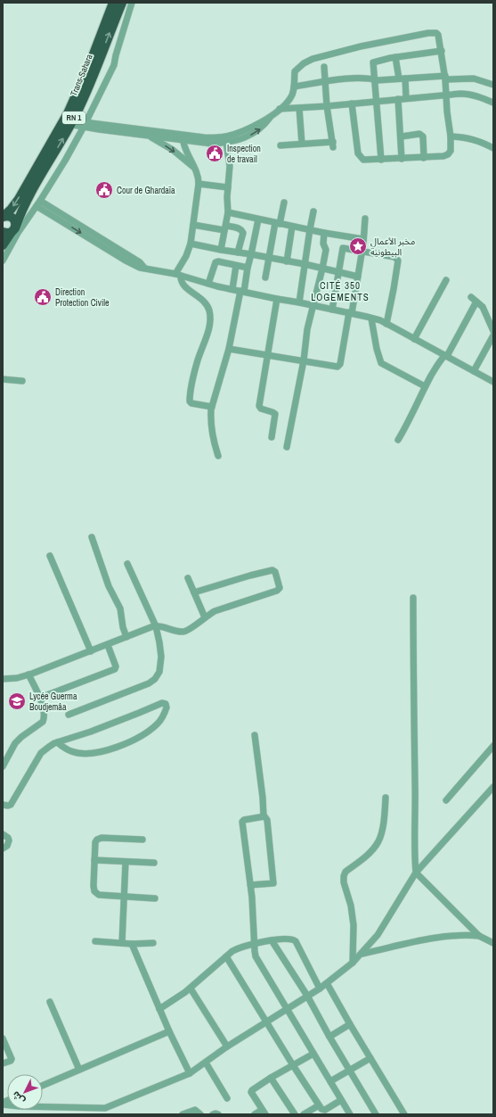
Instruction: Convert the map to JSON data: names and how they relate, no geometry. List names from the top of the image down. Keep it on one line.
{"streets":{"highway":["Trans-Sahara","RN 1"]},"districts":["CITÉ 350 LOGEMENTS"],"places":{"public building":["Inspection de travail","Cour de Ghardaïa","Direction Protection Civile"],"place":["مخبر الأعمال البيطونية"],"school or university":["Lycée Guerma Boudjemâa"]},"north":"bottom left"}
